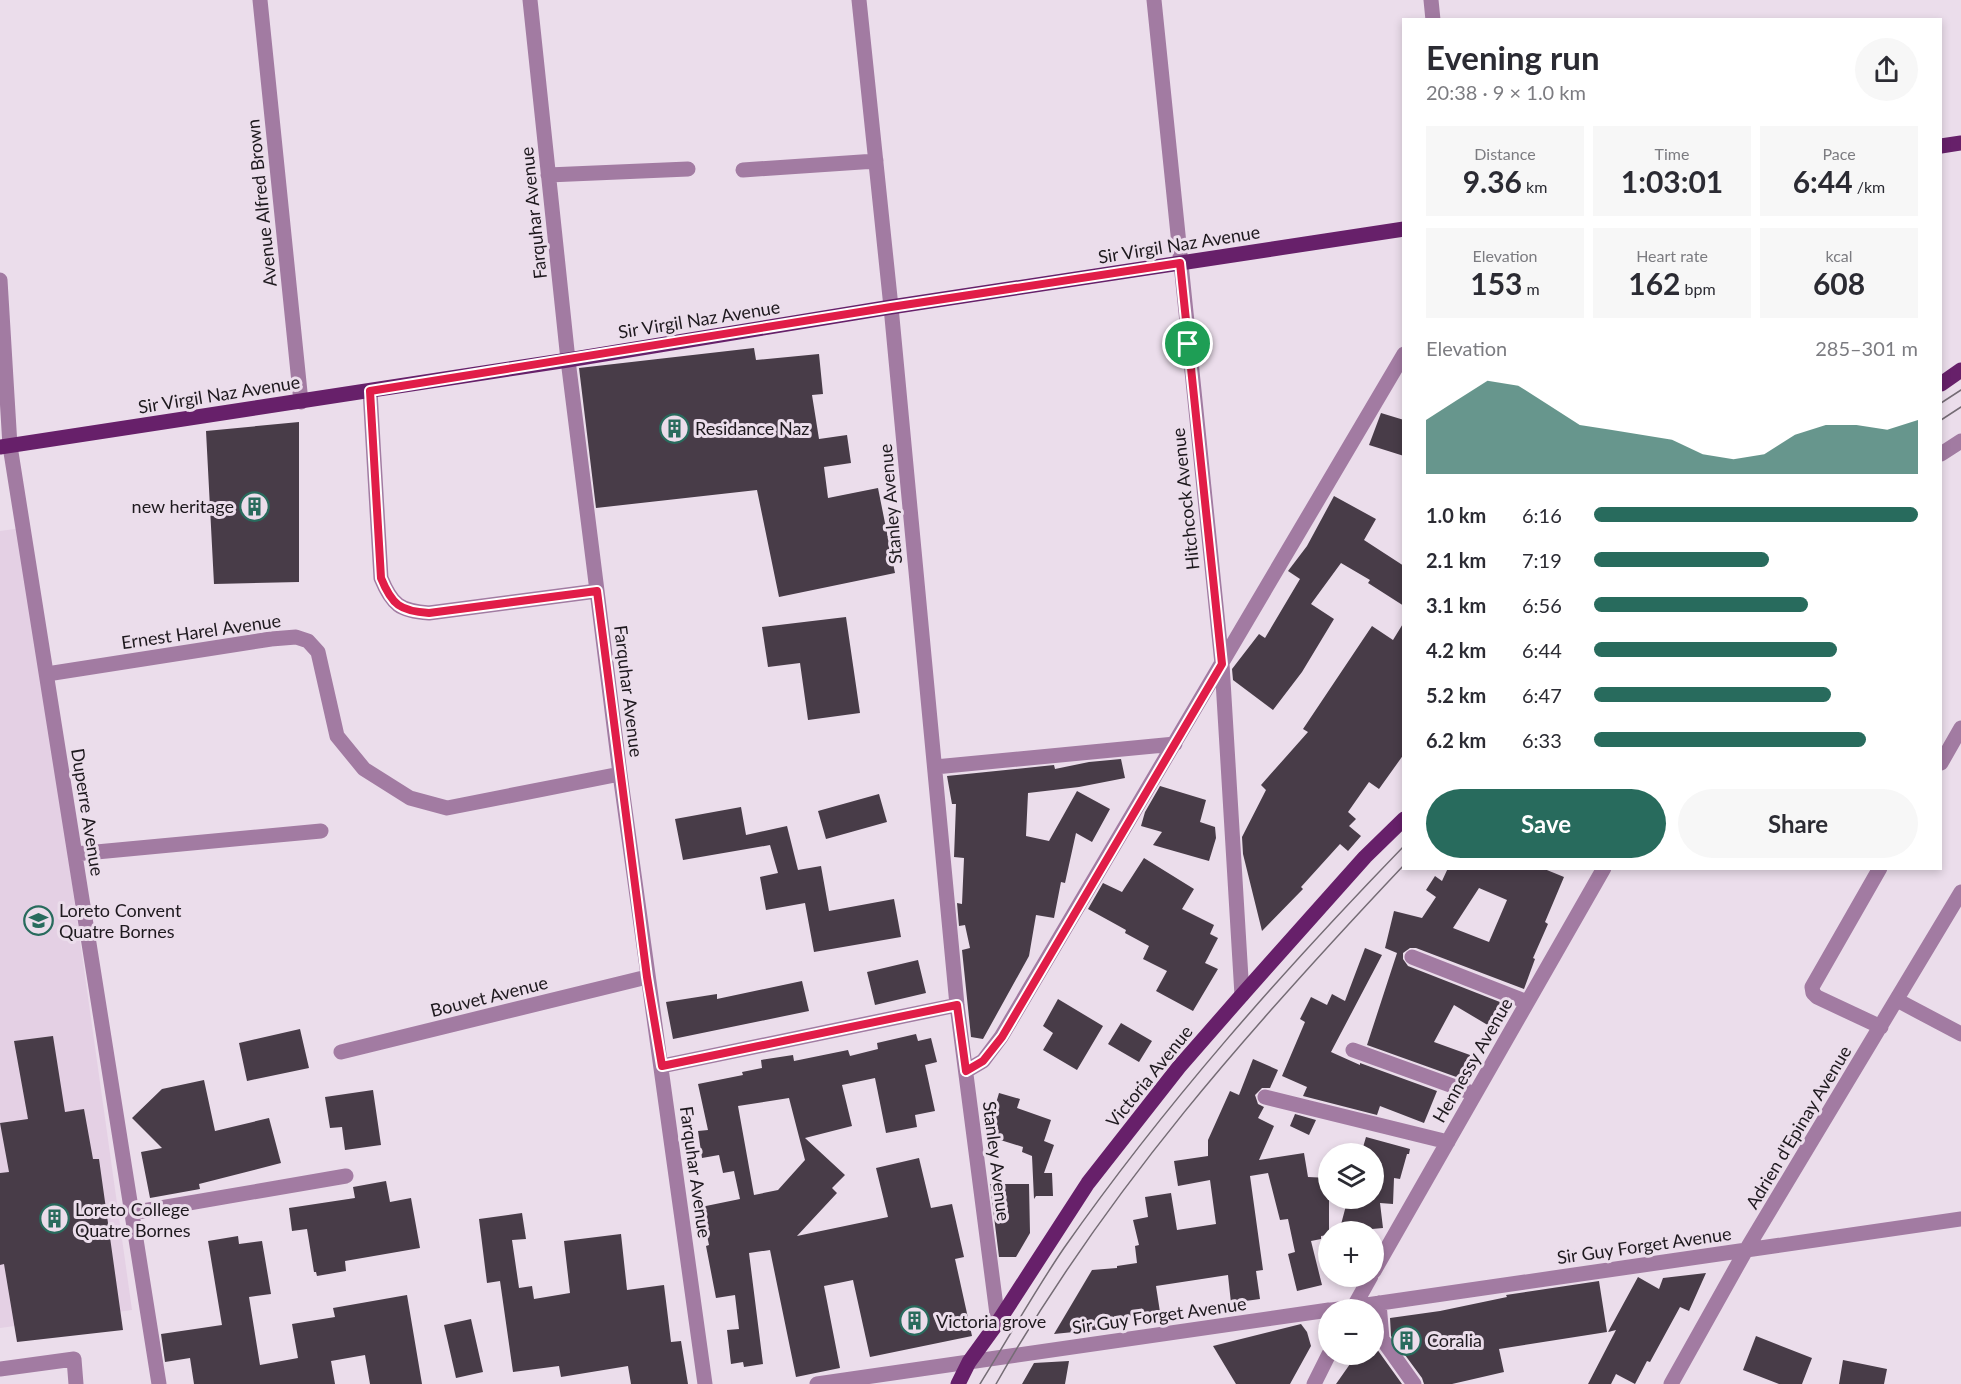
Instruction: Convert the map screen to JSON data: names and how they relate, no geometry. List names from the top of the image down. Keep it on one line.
{"streets":{"main road":["Sir Virgil Naz Avenue","Victoria Avenue"],"street":["Avenue Alfred Brown","Farquhar Avenue","Hitchcock Avenue","Stanley Avenue","Ernest Harel Avenue","Duperre Avenue","Bouvet Avenue","Hennessy Avenue","Adrien d'Epinay Avenue","Sir Guy Forget Avenue"]},"crossings":[["Avenue Alfred Brown","Sir Virgil Naz Avenue"],["Farquhar Avenue","Sir Virgil Naz Avenue"],["Farquhar Avenue","Ernest Harel Avenue"],["Farquhar Avenue","Bouvet Avenue"],["Sir Virgil Naz Avenue","Hitchcock Avenue"],["Sir Virgil Naz Avenue","Stanley Avenue"],["Sir Virgil Naz Avenue","Duperre Avenue"],["Hitchcock Avenue","Victoria Avenue"],["Stanley Avenue","Victoria Avenue"],["Ernest Harel Avenue","Duperre Avenue"],["Victoria Avenue","Sir Guy Forget Avenue"],["Adrien d'Epinay Avenue","Sir Guy Forget Avenue"]],"places":{"building":["Residance Naz","new heritage","Loreto College Quatre Bornes","Victoria grove","Coralia"],"school or university":["Loreto Convent Quatre Bornes"]},"page":{"heading":["Evening run","20:38 · 9 × 1.0 km"],"stats":[["Distance","9.36 km"],["Time","1:03:01"],["Pace","6:44 /km"],["Elevation","153 m"],["Heart rate","162 bpm"],["kcal","608"]],"chart":["Elevation","285–301 m"],"list":[{"name":"1.0 km","note":"6:16"},{"name":"2.1 km","note":"7:19"},{"name":"3.1 km","note":"6:56"},{"name":"4.2 km","note":"6:44"},{"name":"5.2 km","note":"6:47"},{"name":"6.2 km","note":"6:33"}],"buttons":["Save","Share"],"map_buttons":["+","−"]}}
